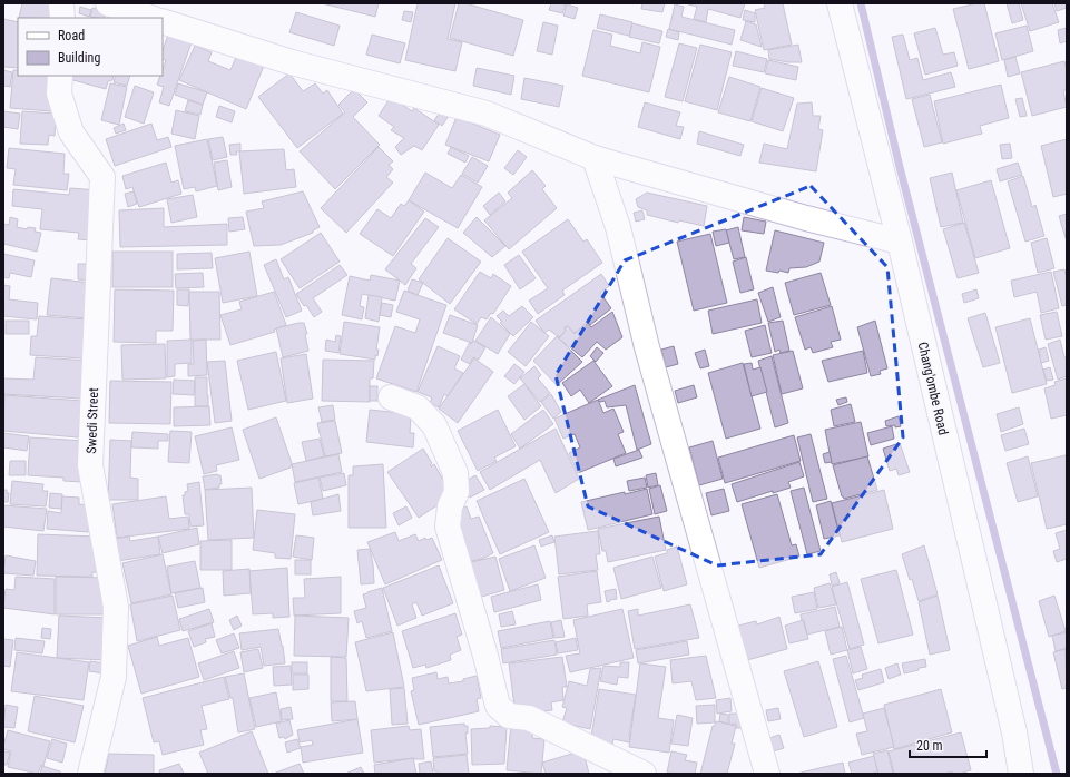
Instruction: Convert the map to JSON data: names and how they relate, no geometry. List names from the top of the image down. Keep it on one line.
{"streets":{"street":["Chang'ombe Road","Swedi Street"]},"legend":["Road","Building"],"scale_bar":"20 m"}
